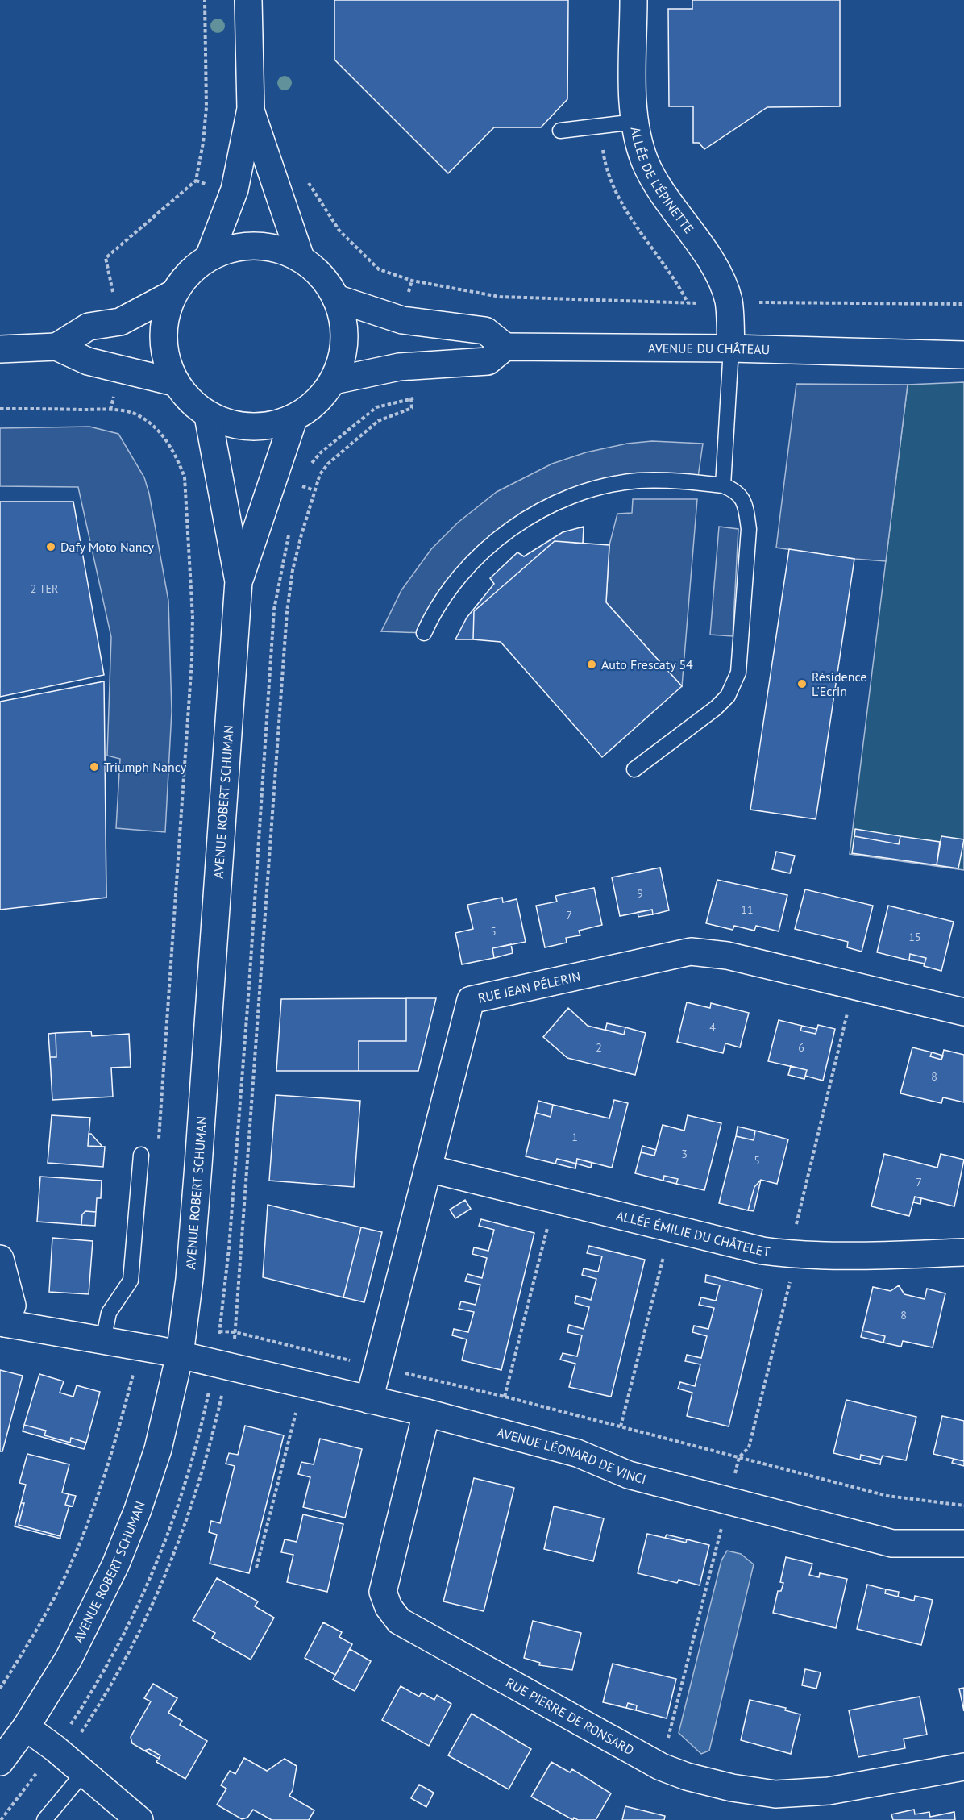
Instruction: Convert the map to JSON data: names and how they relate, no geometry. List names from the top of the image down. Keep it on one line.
{"streets":{"street":["ALLÉE DE L'ÉPINETTE","AVENUE DU CHÂTEAU","AVENUE ROBERT SCHUMAN","RUE JEAN PÉLERIN","ALLÉE ÉMILIE DU CHÂTELET","AVENUE LÉONARD DE VINCI","RUE PIERRE DE RONSARD"]},"crossings":[["ALLÉE DE L'ÉPINETTE","AVENUE DU CHÂTEAU"],["AVENUE ROBERT SCHUMAN","AVENUE LÉONARD DE VINCI"],["RUE JEAN PÉLERIN","ALLÉE ÉMILIE DU CHÂTELET"],["RUE JEAN PÉLERIN","AVENUE LÉONARD DE VINCI"],["AVENUE LÉONARD DE VINCI","RUE PIERRE DE RONSARD"]],"places":["Dafy Moto Nancy","Auto Frescaty 54","Résidence L'Ecrin","Triumph Nancy"],"house_numbers":["2 TER","9","11","7","5","15","4","2","6","8","1","3","5","7","8"]}
